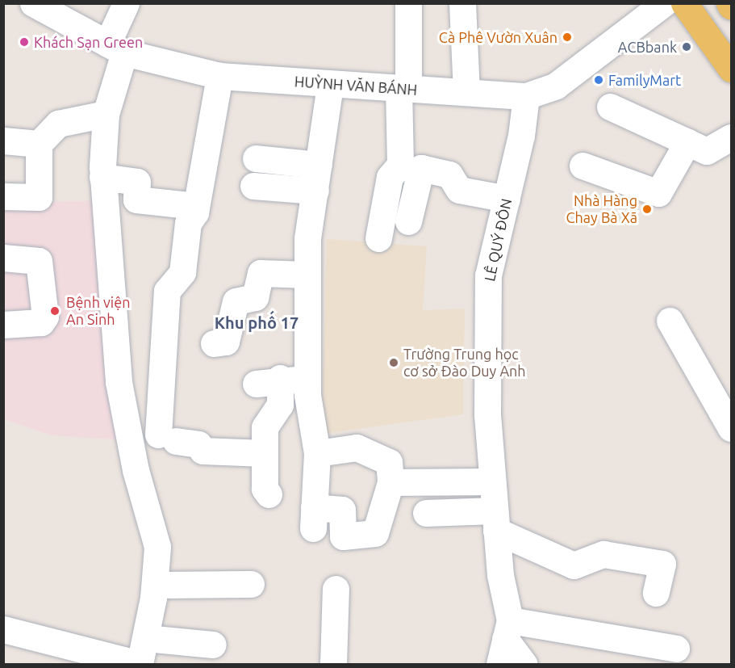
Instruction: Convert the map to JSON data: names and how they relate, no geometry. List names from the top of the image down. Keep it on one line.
{"streets":{"street":["HUỲNH VĂN BÁNH","LÊ QUÝ ÐÔN"]},"crossings":[["HUỲNH VĂN BÁNH","LÊ QUÝ ÐÔN"]],"districts":["Khu phố 17"],"places":["Cà Phê Vườn Xuân","Khách Sạn Green","ACBbank","FamilyMart","Nhà Hàng Chay Bà Xã","Bệnh viện An Sinh","Trường Trung học cơ sở Đào Duy Anh"]}
